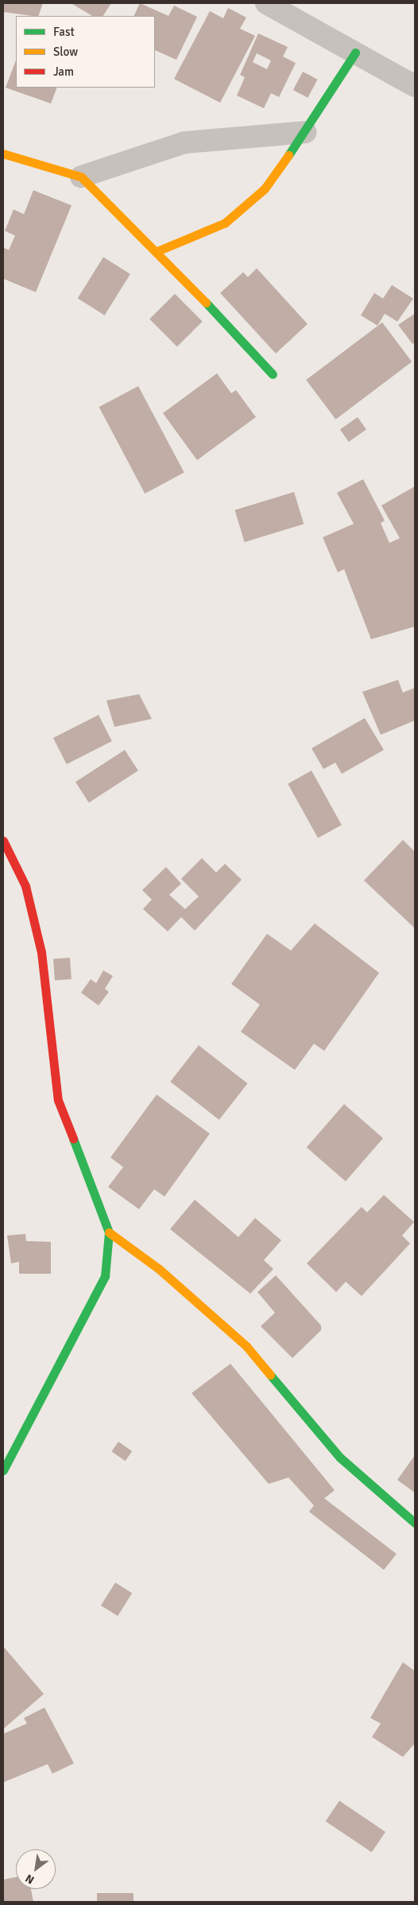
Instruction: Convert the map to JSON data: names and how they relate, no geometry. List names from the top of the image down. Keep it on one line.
{"legend":["Fast","Slow","Jam"],"north":"bottom left"}
